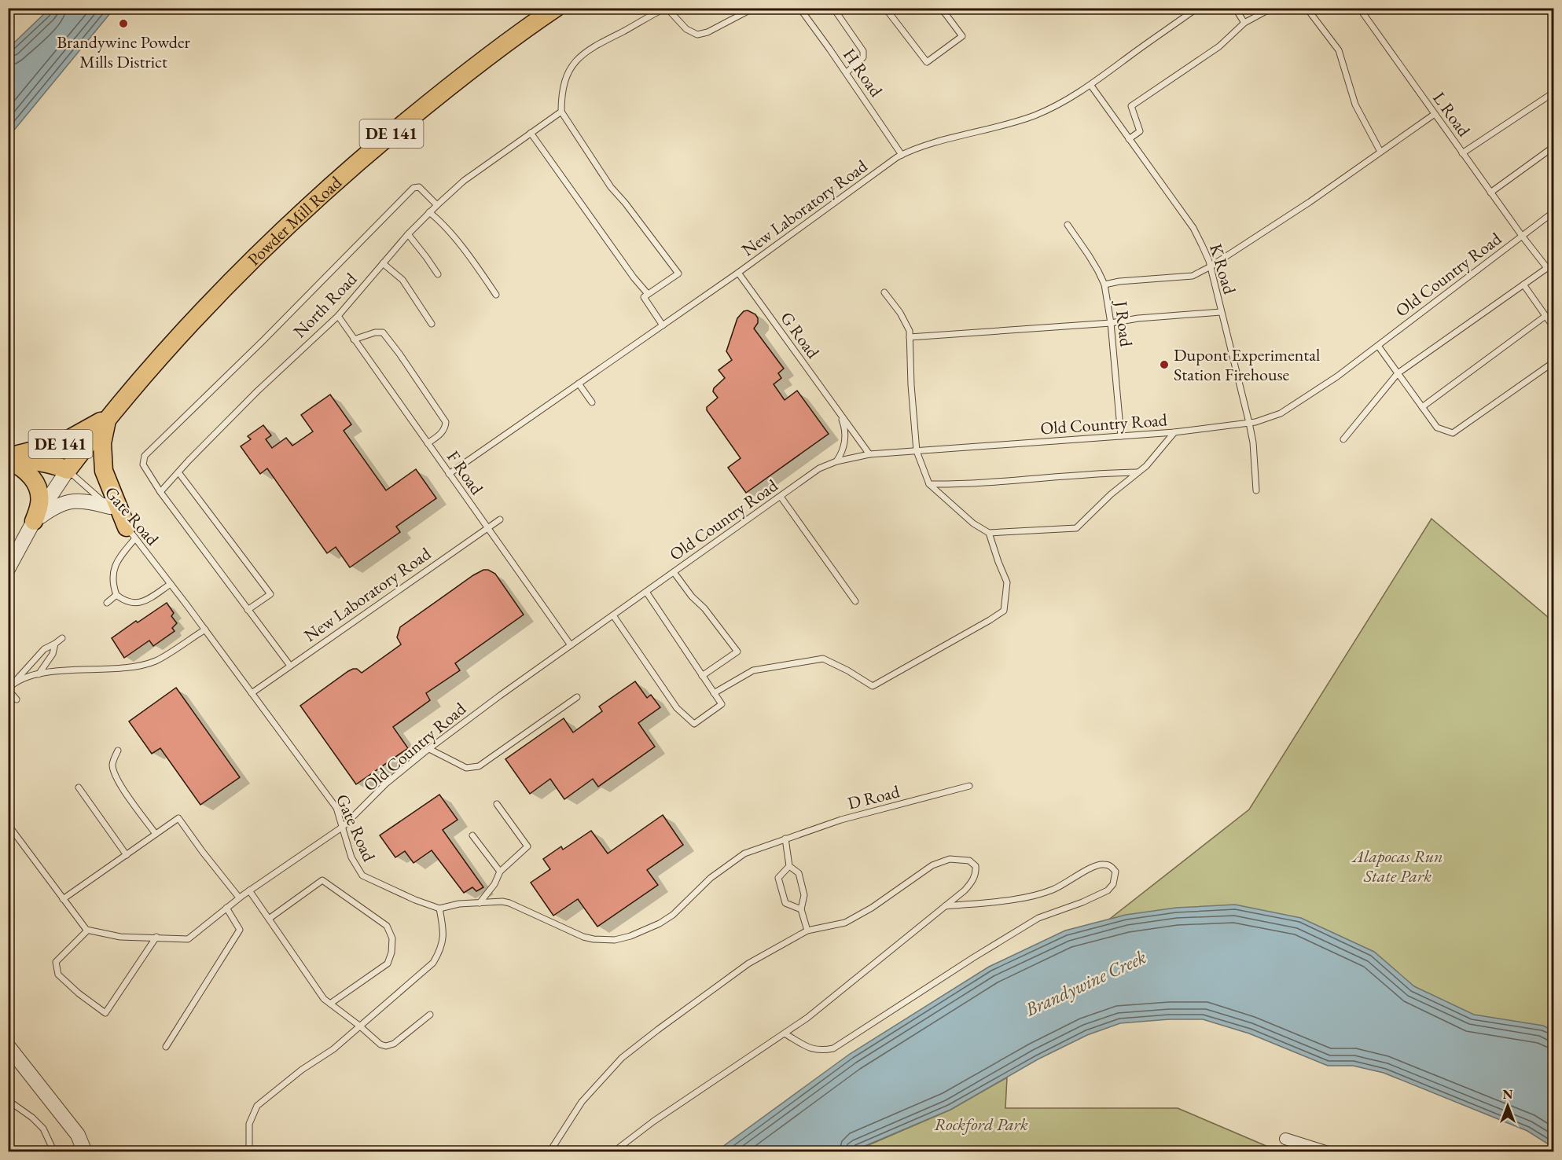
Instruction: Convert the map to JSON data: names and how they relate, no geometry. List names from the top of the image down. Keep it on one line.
{"streets":{"highway":["DE 141","Powder Mill Road"],"lane":["H Road","L Road","New Laboratory Road","K Road","Old Country Road","North Road","J Road","G Road","F Road","Gate Road","D Road"]},"crossings":[["H Road","New Laboratory Road"],["L Road","Old Country Road"],["DE 141","Powder Mill Road"],["DE 141","Gate Road"],["New Laboratory Road","K Road"],["New Laboratory Road","G Road"],["New Laboratory Road","F Road"],["New Laboratory Road","Gate Road"],["Powder Mill Road","Gate Road"],["K Road","Old Country Road"],["Old Country Road","J Road"],["Old Country Road","G Road"],["Old Country Road","F Road"],["Old Country Road","Gate Road"],["North Road","F Road"]],"water":["Brandywine Creek"],"parks":["Alapocas Run State Park","Rockford Park"],"places":["Brandywine Powder Mills District","Dupont Experimental Station Firehouse"],"north":"top"}
